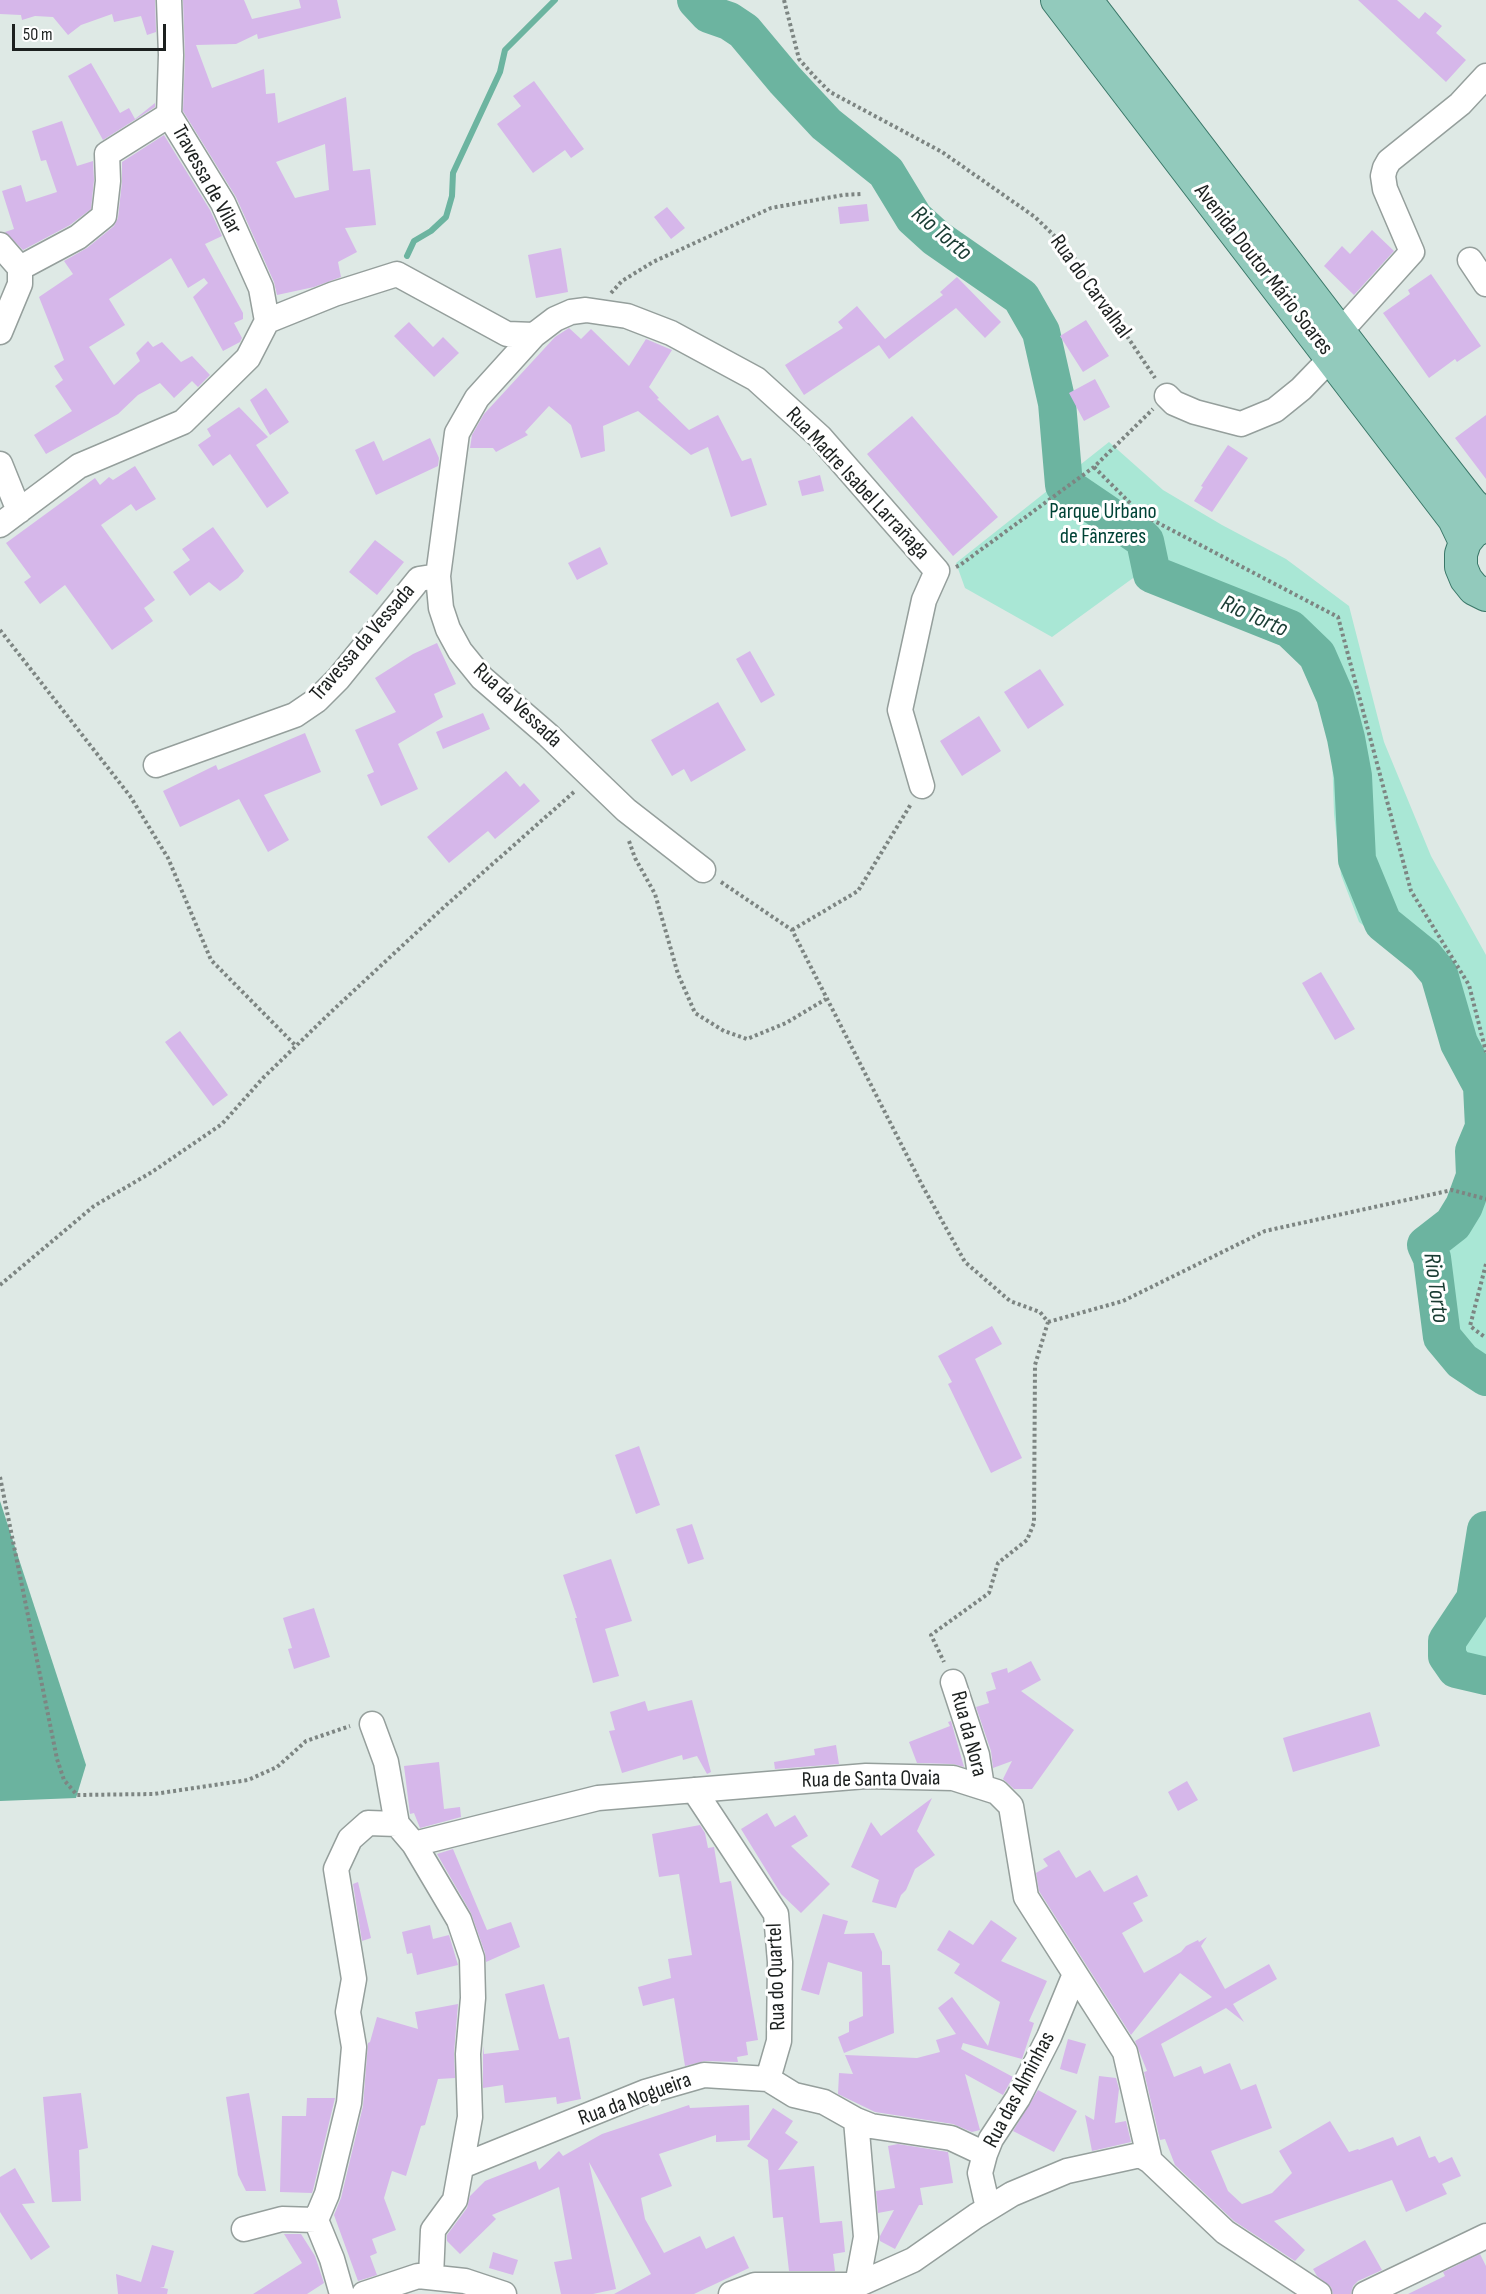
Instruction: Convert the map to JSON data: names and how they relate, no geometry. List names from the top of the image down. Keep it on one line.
{"streets":{"main road":["Avenida Doutor Mário Soares"],"street":["Travessa de Vilar","Rua Madre Isabel Larrañaga","Travessa da Vessada","Rua da Vessada","Rua da Nora","Rua de Santa Ovaia","Rua do Quartel","Rua das Alminhas","Rua da Nogueira"],"path":["Rua do Carvalhal"]},"crossings":[["Rua Madre Isabel Larrañaga","Rua da Vessada"],["Travessa da Vessada","Rua da Vessada"],["Rua da Nora","Rua de Santa Ovaia"],["Rua de Santa Ovaia","Rua do Quartel"],["Rua de Santa Ovaia","Rua das Alminhas"],["Rua do Quartel","Rua da Nogueira"],["Rua das Alminhas","Rua da Nogueira"]],"water":["Rio Torto"],"parks":["Parque Urbano de Fânzeres"],"scale_bar":"50 m"}
